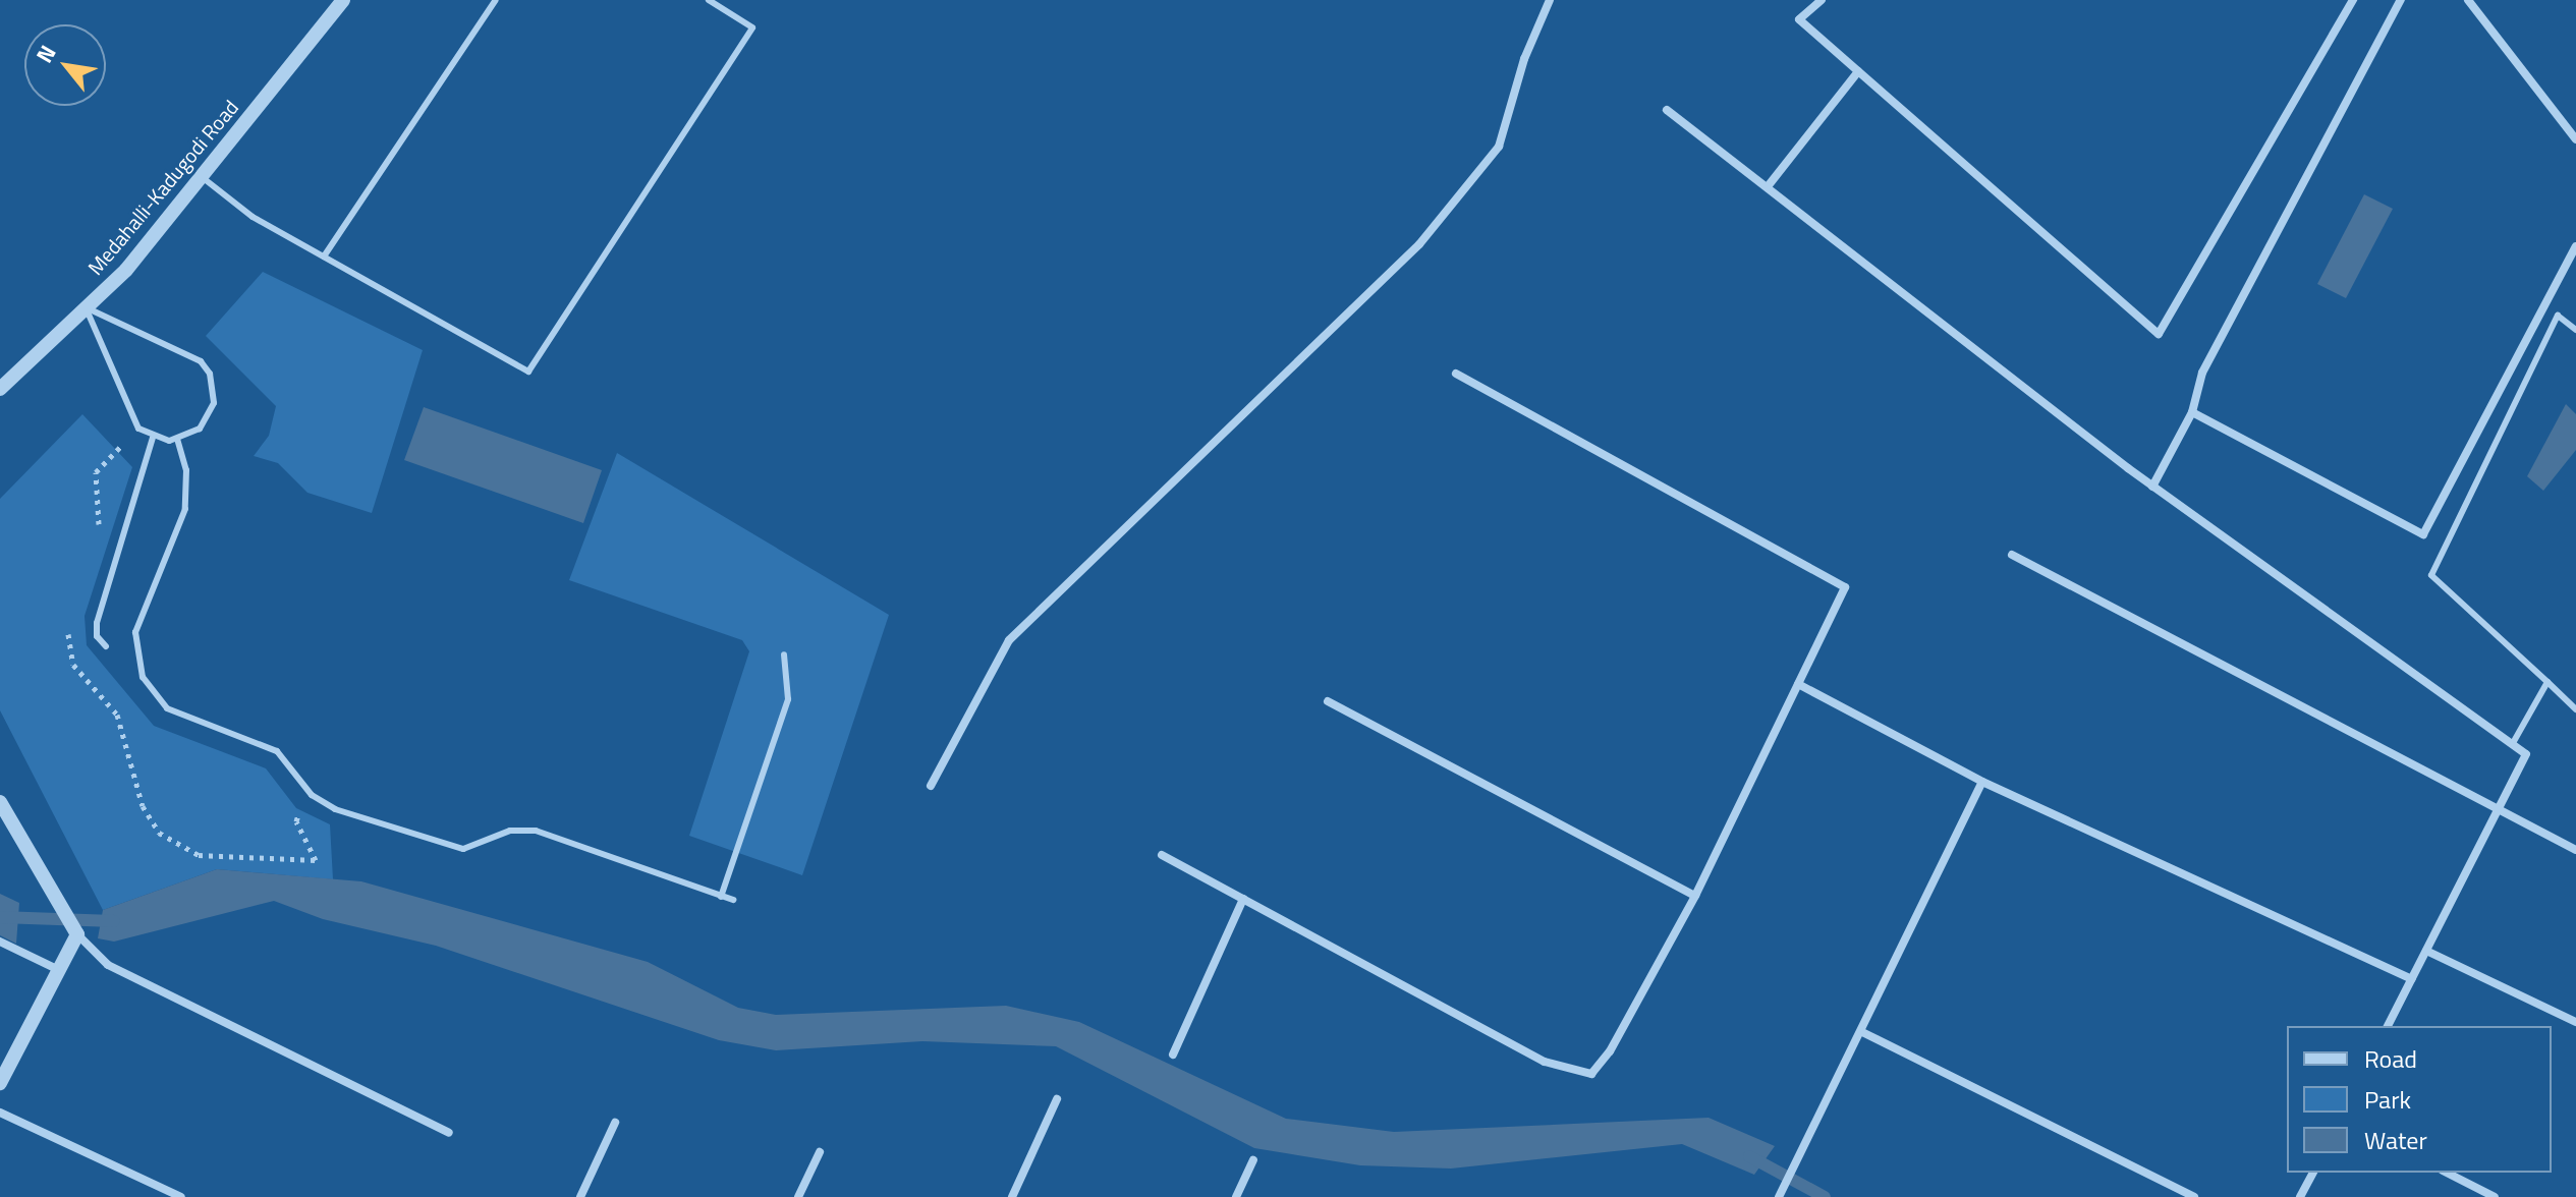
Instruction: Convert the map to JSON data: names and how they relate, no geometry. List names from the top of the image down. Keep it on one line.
{"streets":{"street":["Medahalli-Kadugodi Road"]},"legend":["Road","Park","Water"],"north":"top left"}
